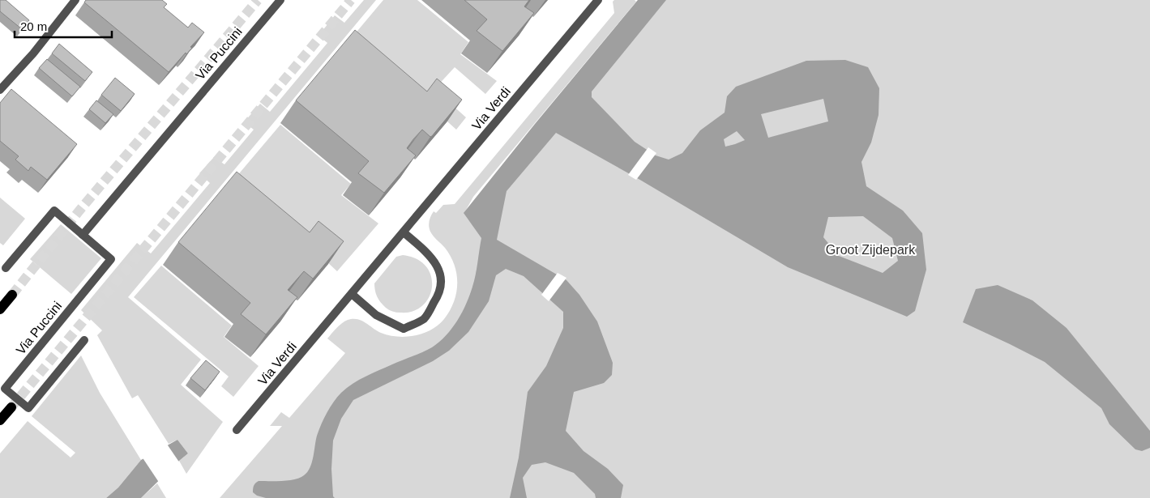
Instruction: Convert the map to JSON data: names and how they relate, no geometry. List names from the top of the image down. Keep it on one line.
{"streets":{"street":["Via Puccini","Via Verdi"]},"parks":["Groot Zijdepark"],"scale_bar":"20 m"}
